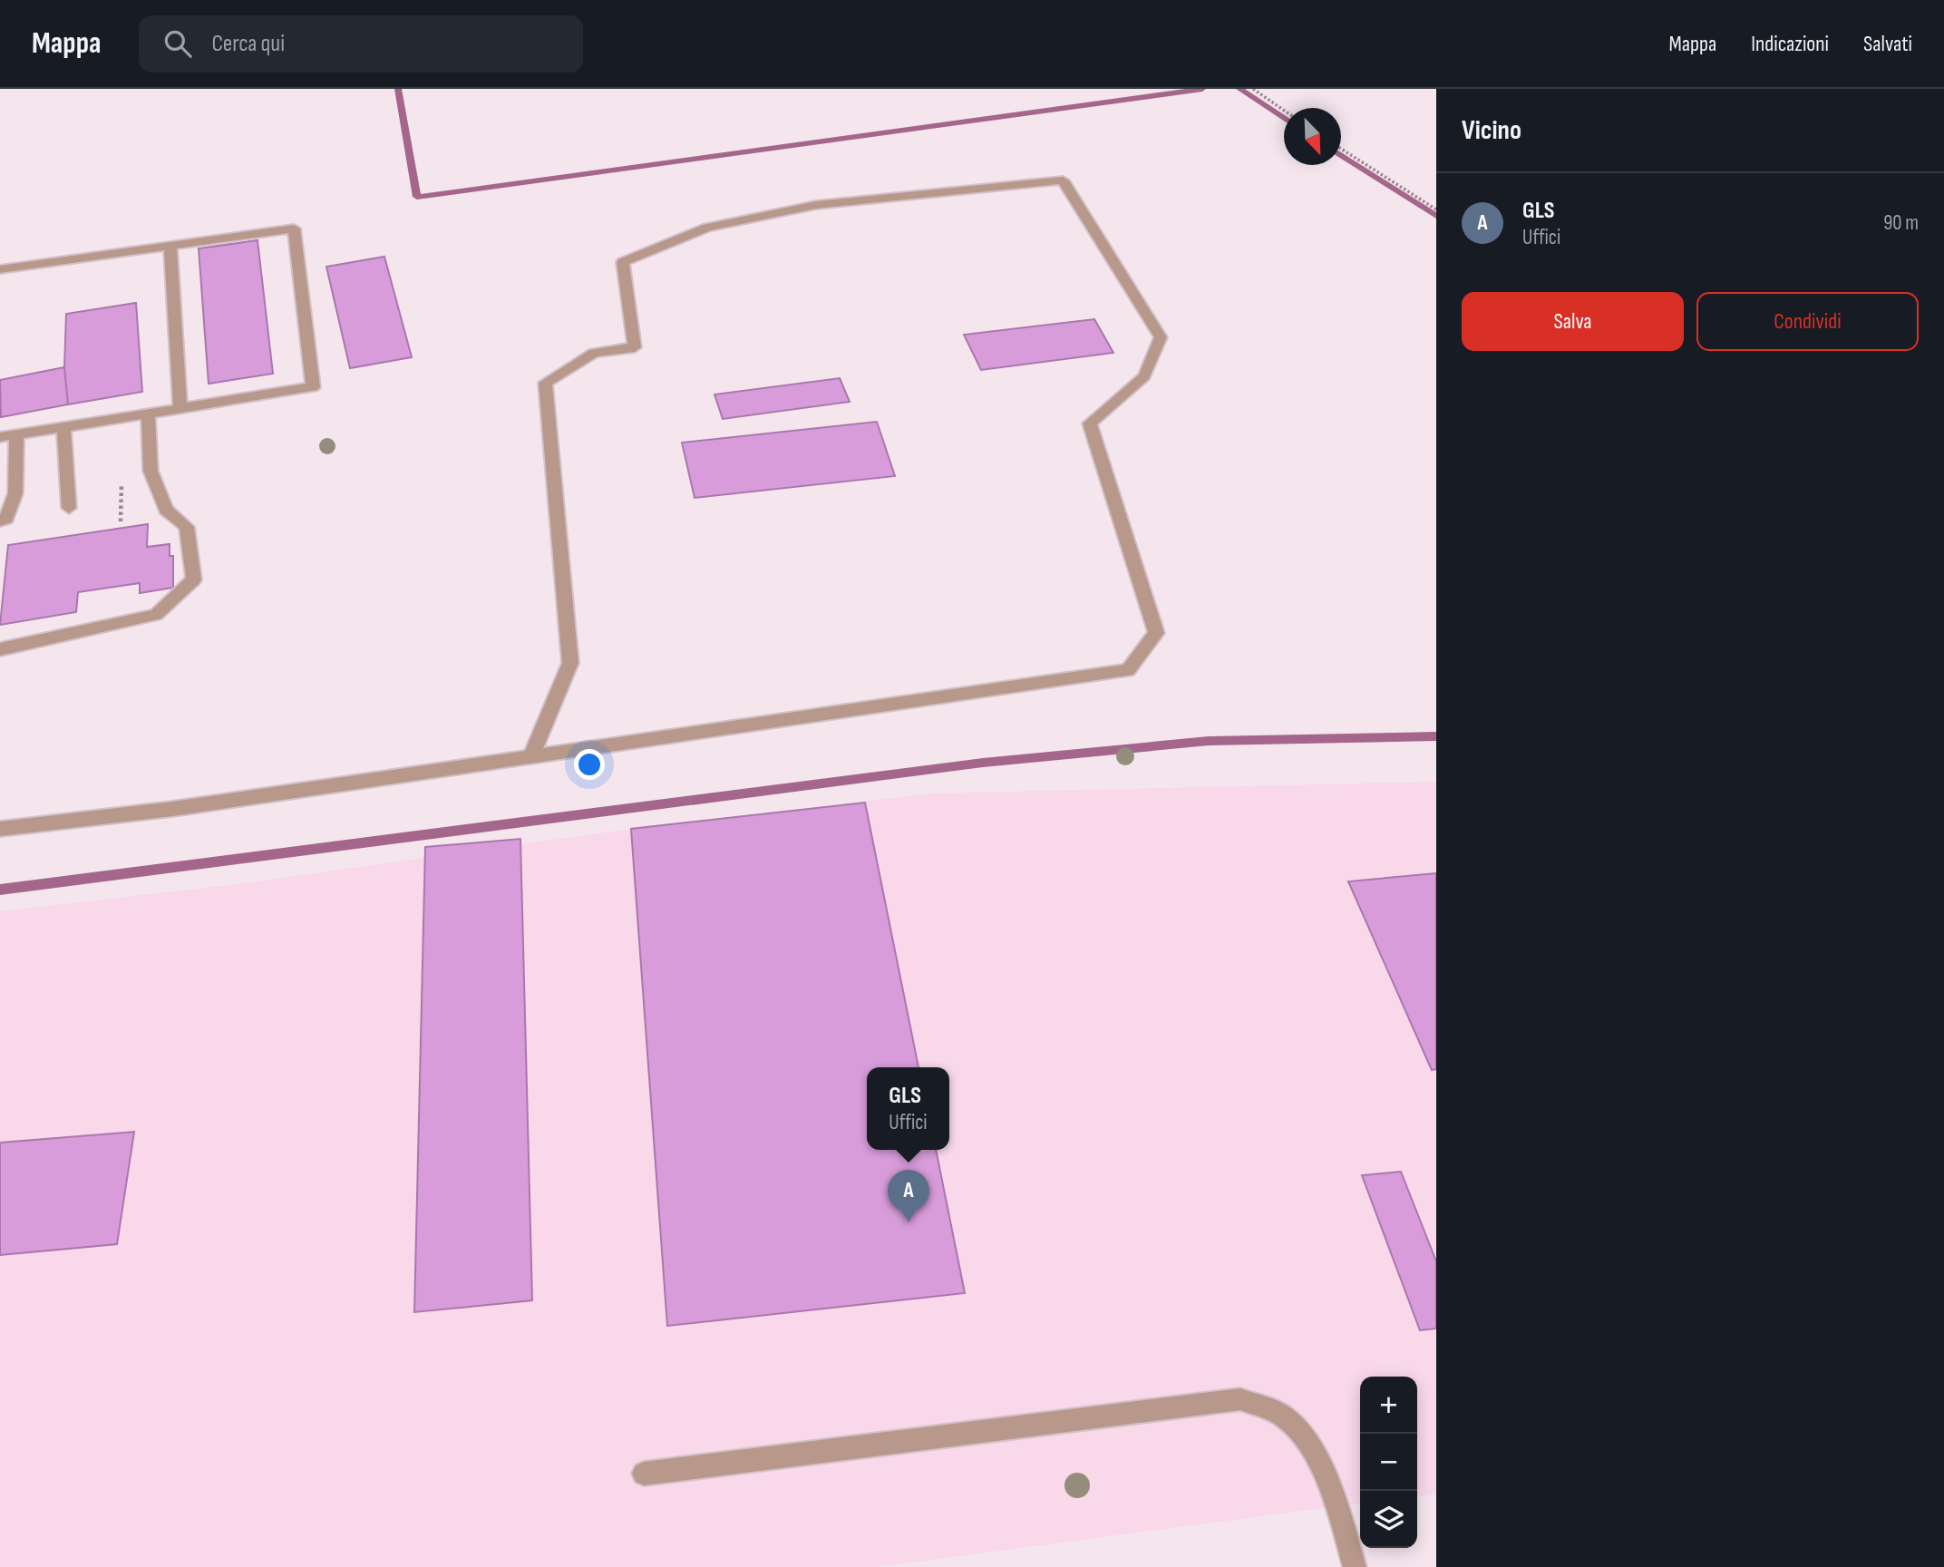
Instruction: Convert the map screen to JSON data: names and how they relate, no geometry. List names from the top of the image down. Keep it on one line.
{"north":"bottom right","page":{"header":"Mappa","search":"Cerca qui","nav":["Mappa","Indicazioni","Salvati"],"heading":"Vicino","list":[{"mark":"A","name":"GLS","note":"Uffici","value":"90 m"}],"buttons":["Salva","Condividi"],"popup":["GLS","Uffici"],"pins":"A","map_buttons":["+","−"]}}
